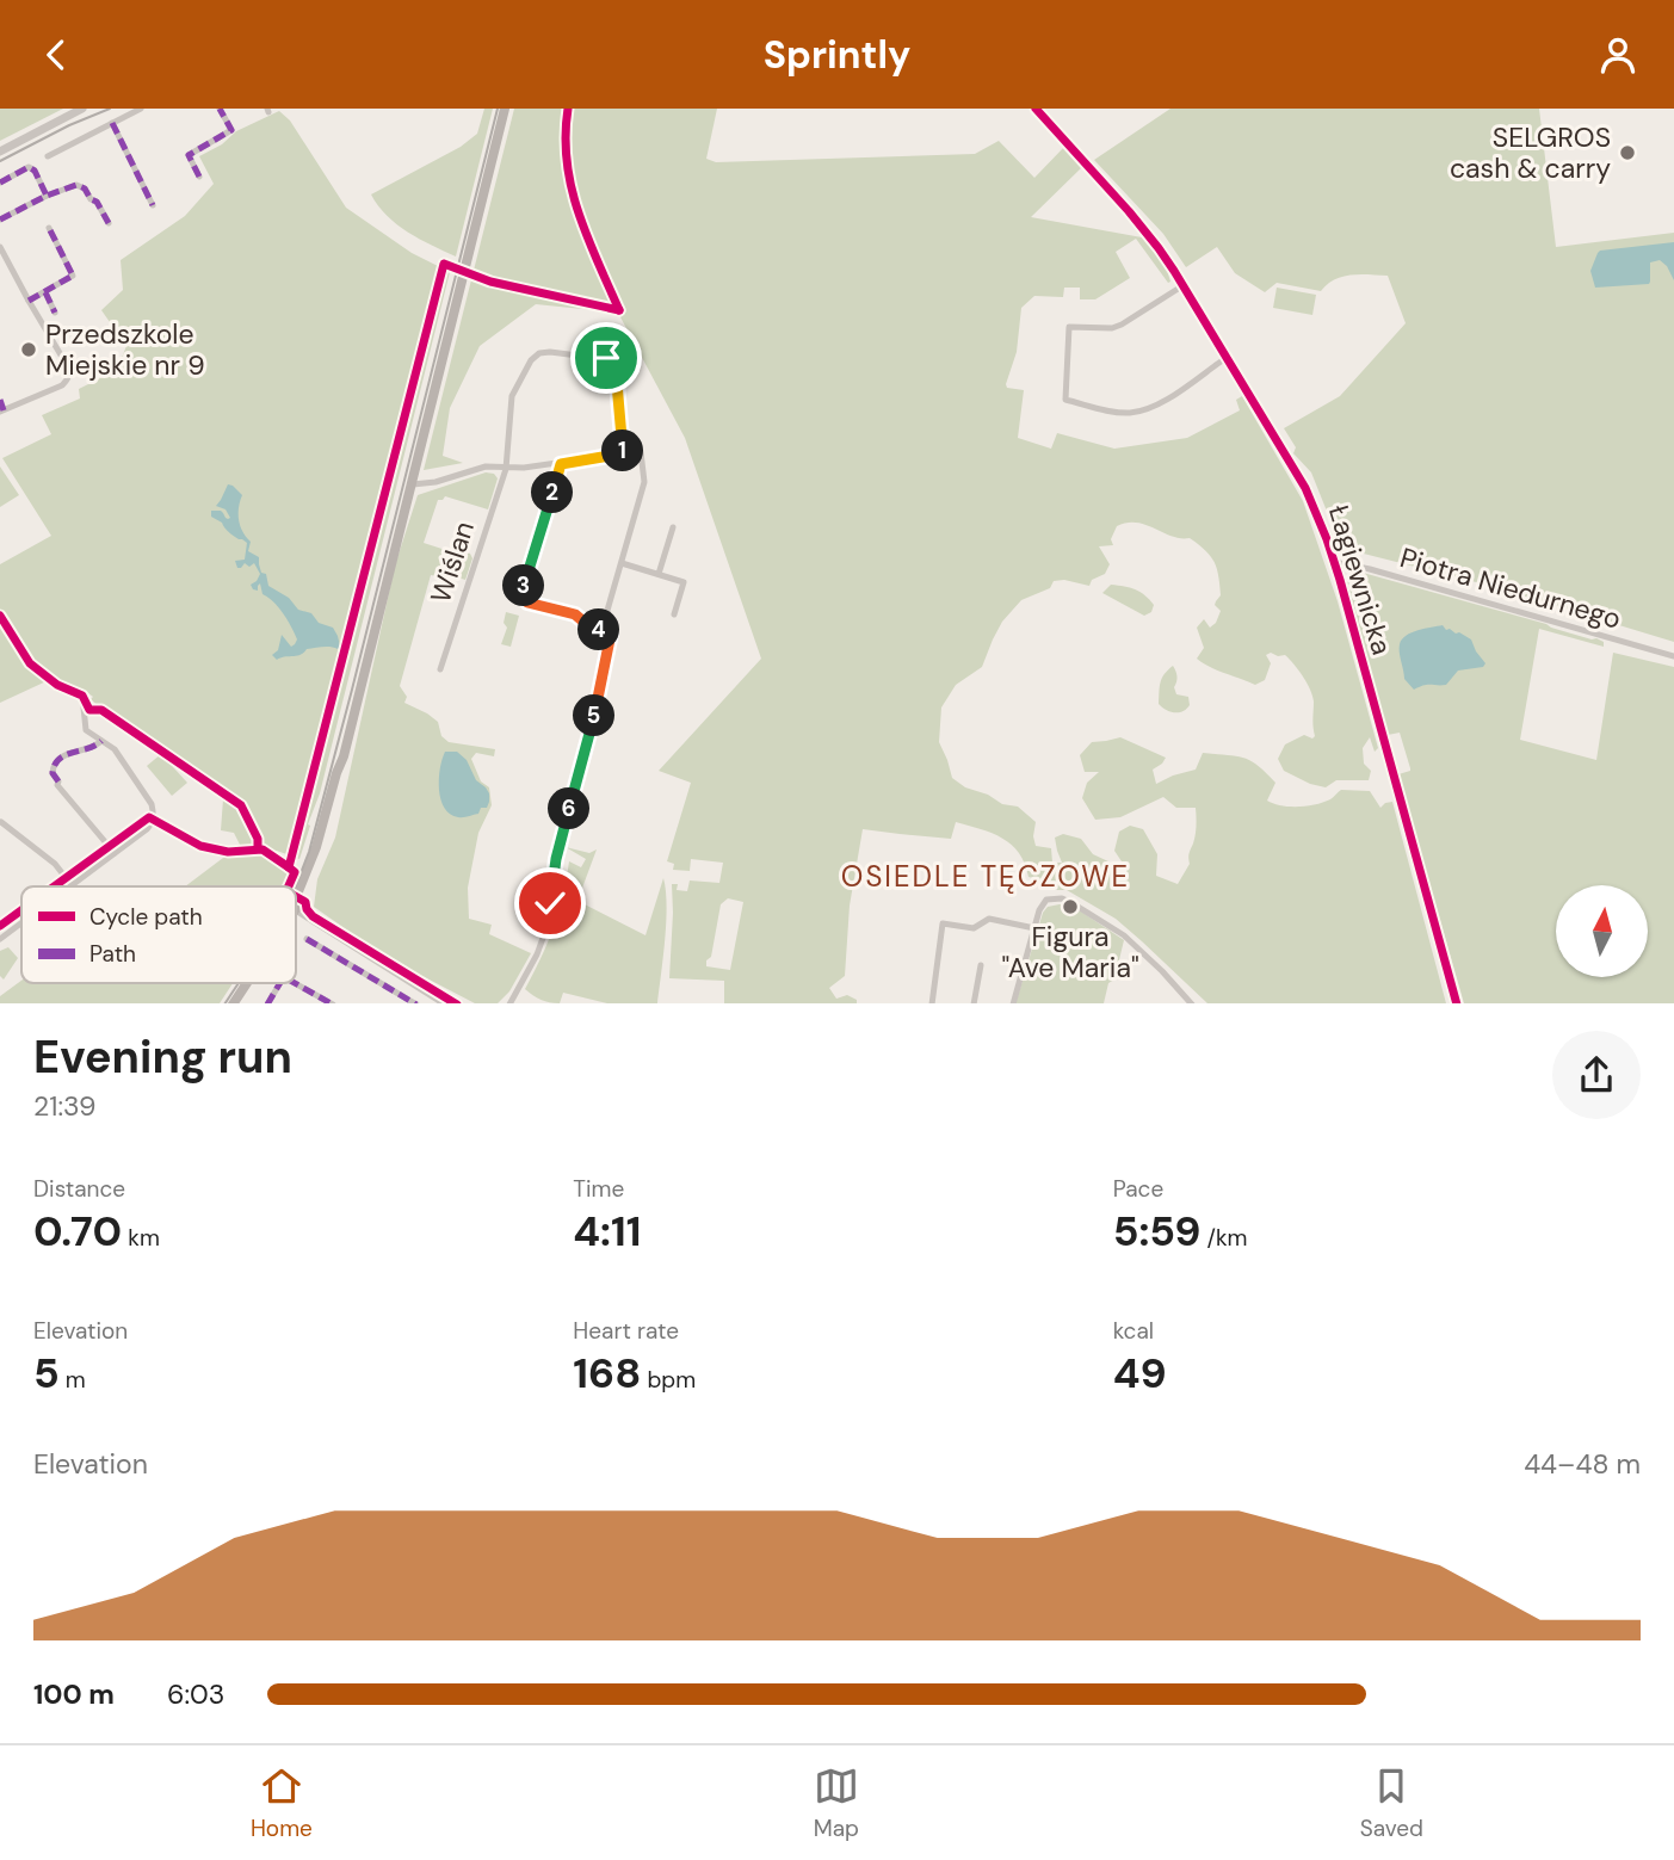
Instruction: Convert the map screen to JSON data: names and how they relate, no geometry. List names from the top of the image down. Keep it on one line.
{"streets":{"street":["Wiślan","Łagiewnicka","Piotra Niedurnego"]},"crossings":[["Łagiewnicka","Piotra Niedurnego"]],"districts":["OSIEDLE TĘCZOWE"],"places":["SELGROS cash & carry","Przedszkole Miejskie nr 9","Figura \"Ave Maria\""],"legend":["Cycle path","Path"],"north":"top","page":{"header":"Sprintly","pins":["1","2","3","4","5","6"],"heading":["Evening run","21:39"],"stats":[["Distance","0.70 km"],["Time","4:11"],["Pace","5:59 /km"],["Elevation","5 m"],["Heart rate","168 bpm"],["kcal","49"]],"chart":["Elevation","44–48 m"],"list":[{"name":"100 m","note":"6:03"}],"tabs":["Home","Map","Saved"]}}
